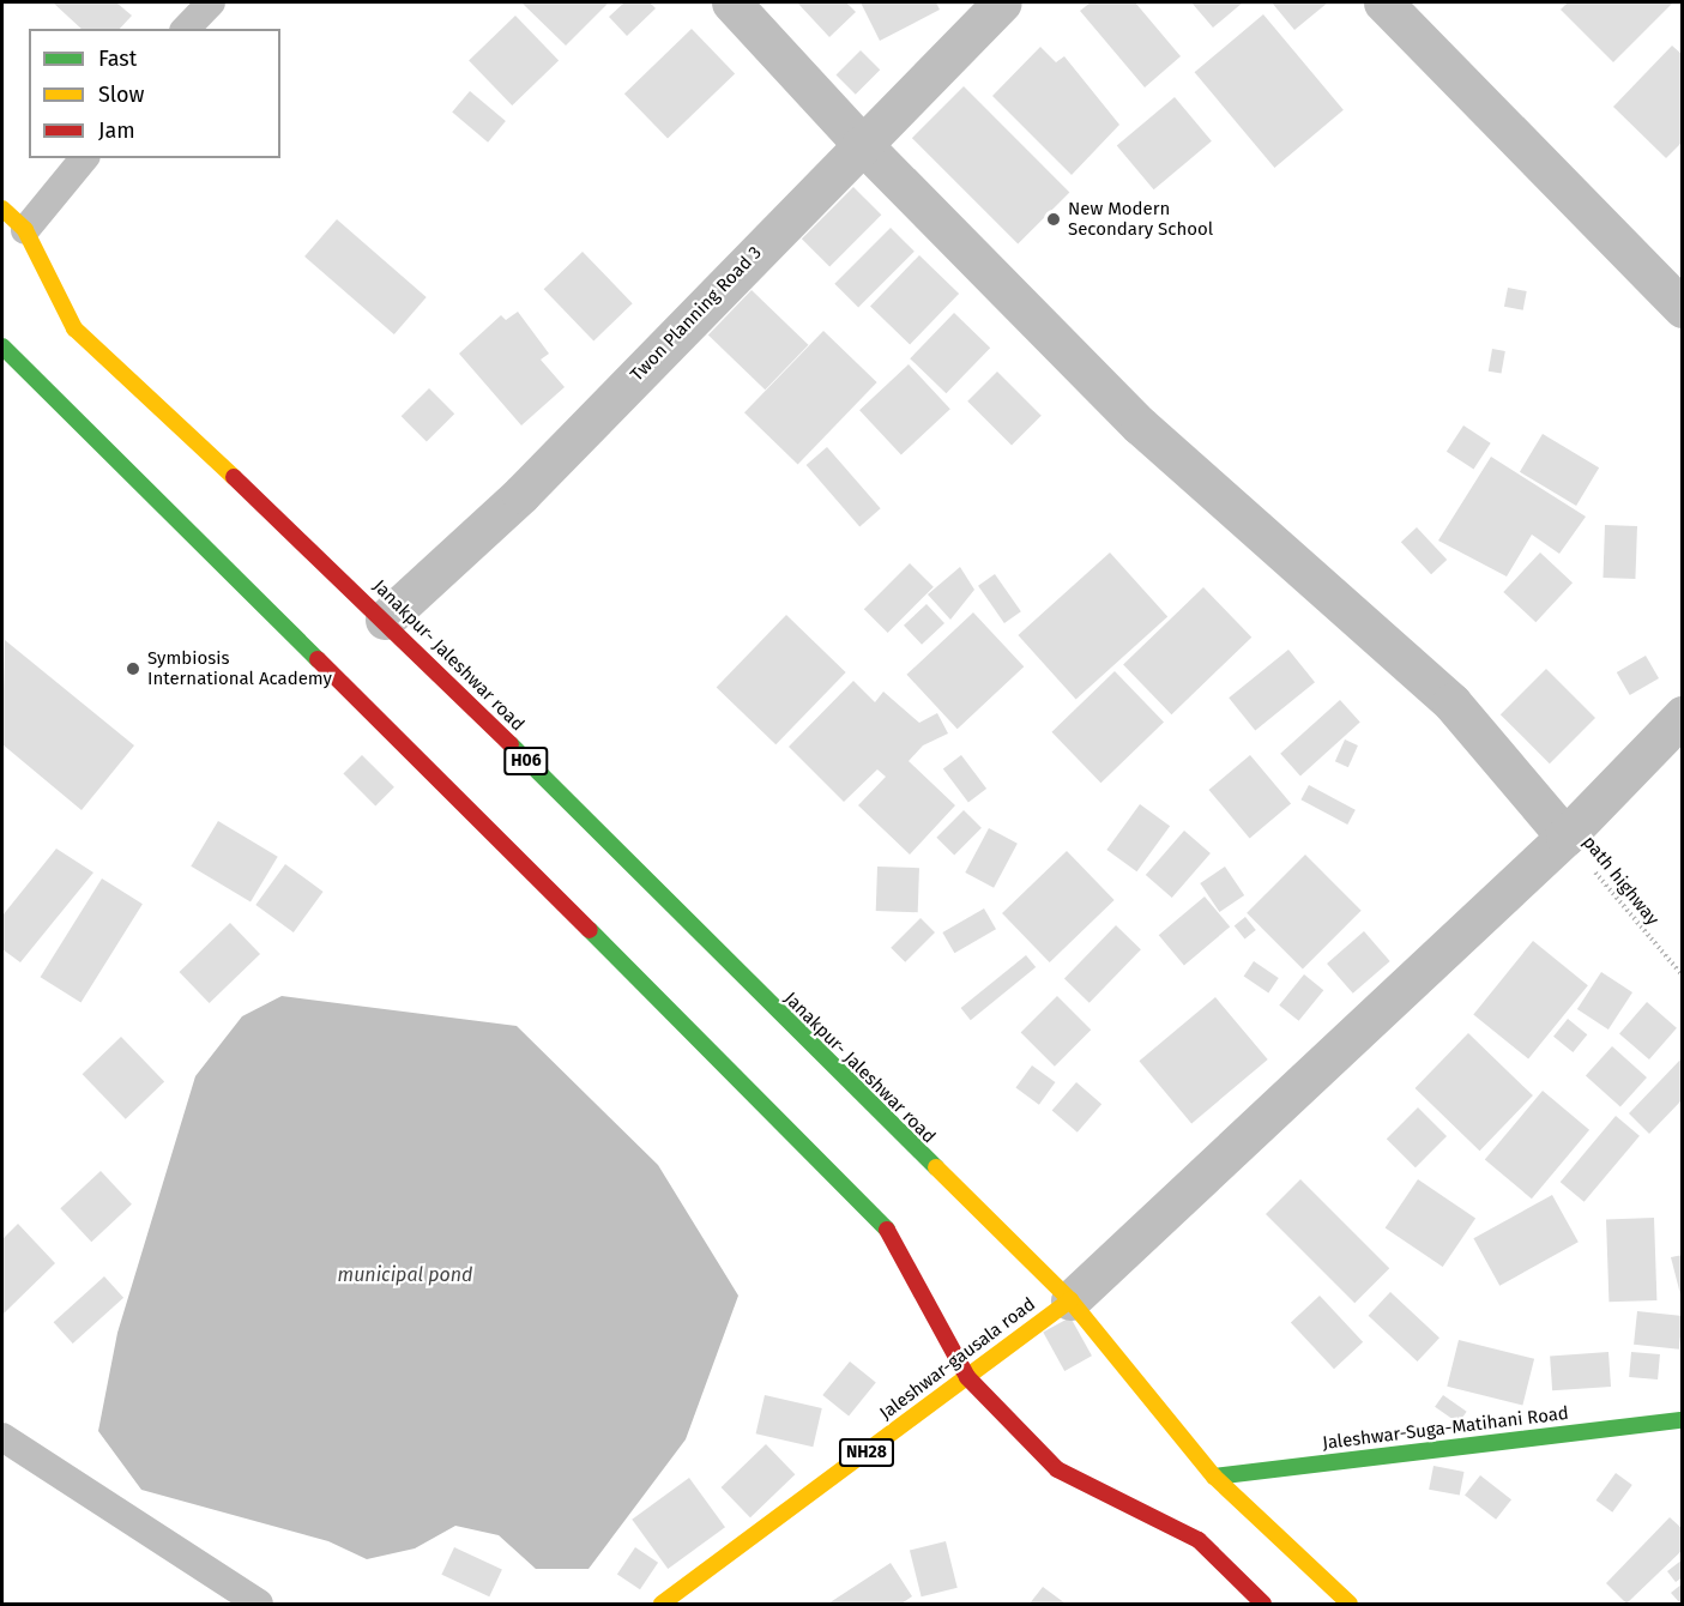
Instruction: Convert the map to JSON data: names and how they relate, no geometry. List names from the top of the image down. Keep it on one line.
{"streets":{"main road":["Janakpur- Jaleshwar road","H06","Jaleshwar-gausala road","Jaleshwar-Suga-Matihani Road","NH28"],"street":["Twon Planning Road 3"],"path":["path highway"]},"crossings":[["Twon Planning Road 3","Janakpur- Jaleshwar road"],["Janakpur- Jaleshwar road","Jaleshwar-gausala road"],["Janakpur- Jaleshwar road","Jaleshwar-Suga-Matihani Road"]],"water":["municipal pond"],"places":["New Modern Secondary School","Symbiosis International Academy"],"legend":["Fast","Slow","Jam"]}
